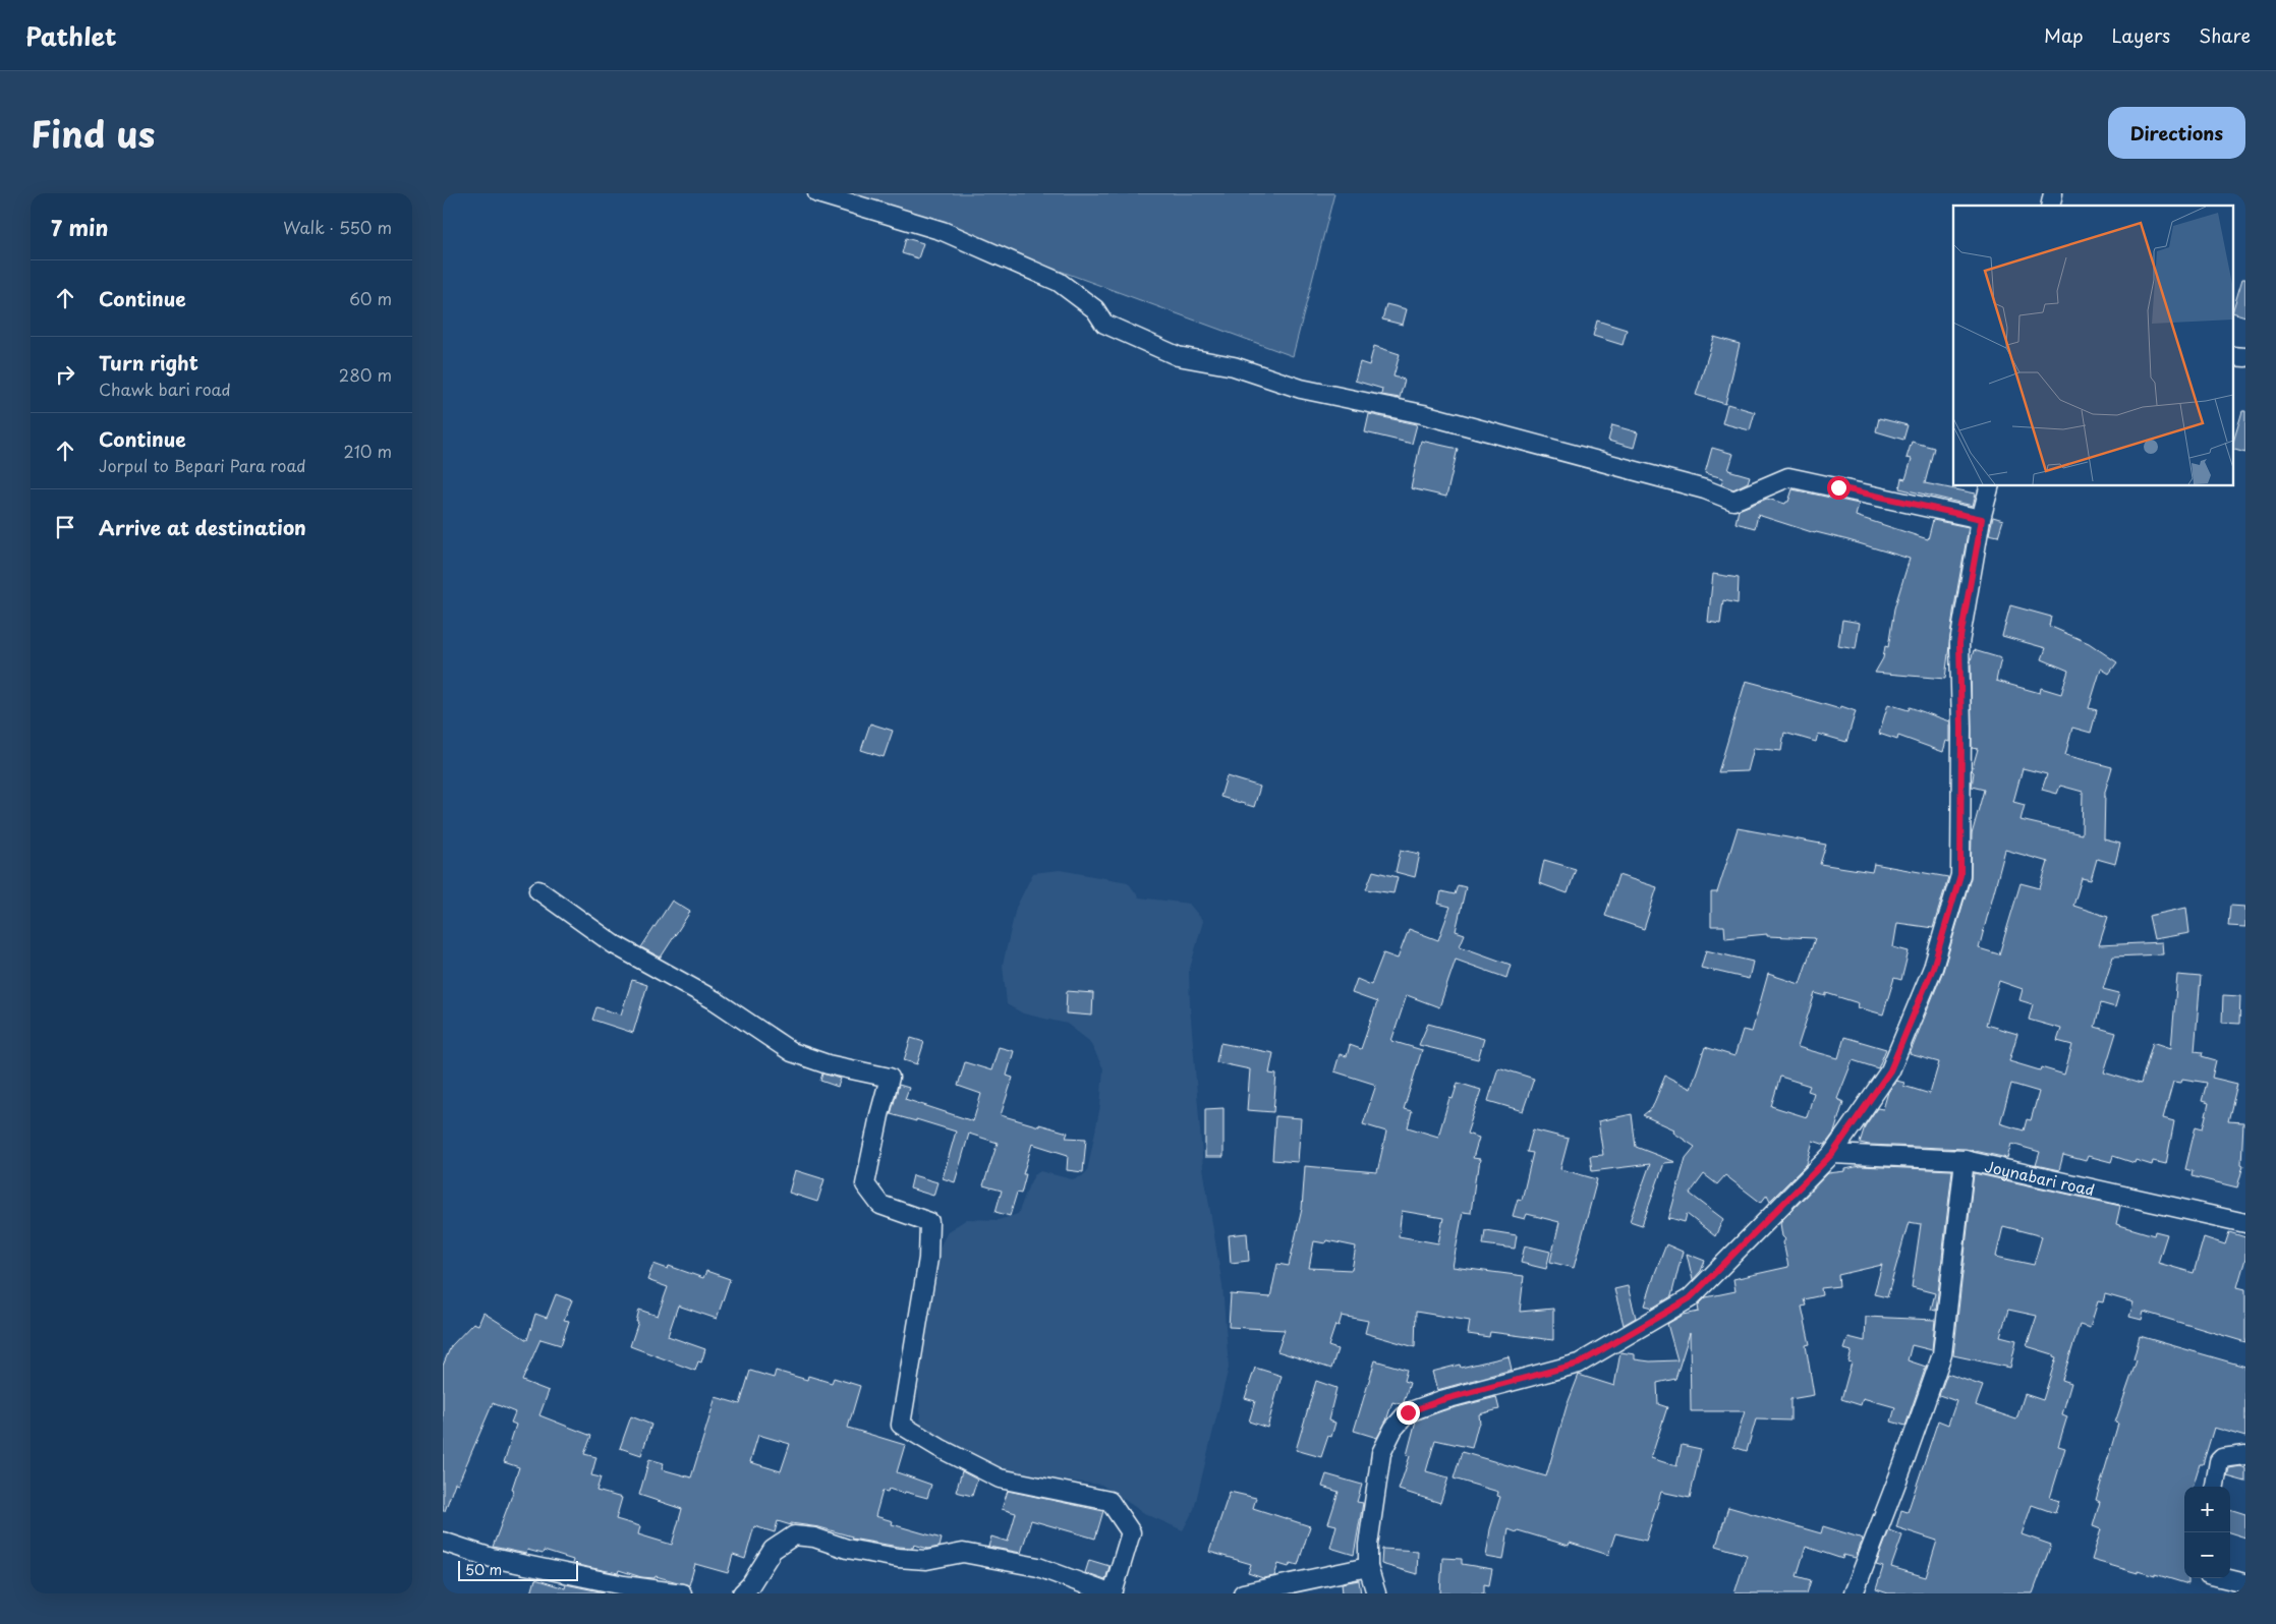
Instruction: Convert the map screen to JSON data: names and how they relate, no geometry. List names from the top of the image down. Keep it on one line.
{"streets":{"street":["Joynabari road"]},"scale_bar":"50 m","page":{"header":"Pathlet","nav":["Map","Layers","Share"],"title":"Find us","buttons":"Directions","heading":["7 min","Walk · 550 m"],"list":[["Continue","60 m"],["Turn right","Chawk bari road","280 m"],["Continue","Jorpul to Bepari Para road","210 m"],"Arrive at destination"],"map_buttons":["+","−"],"scale":"50 m"}}
